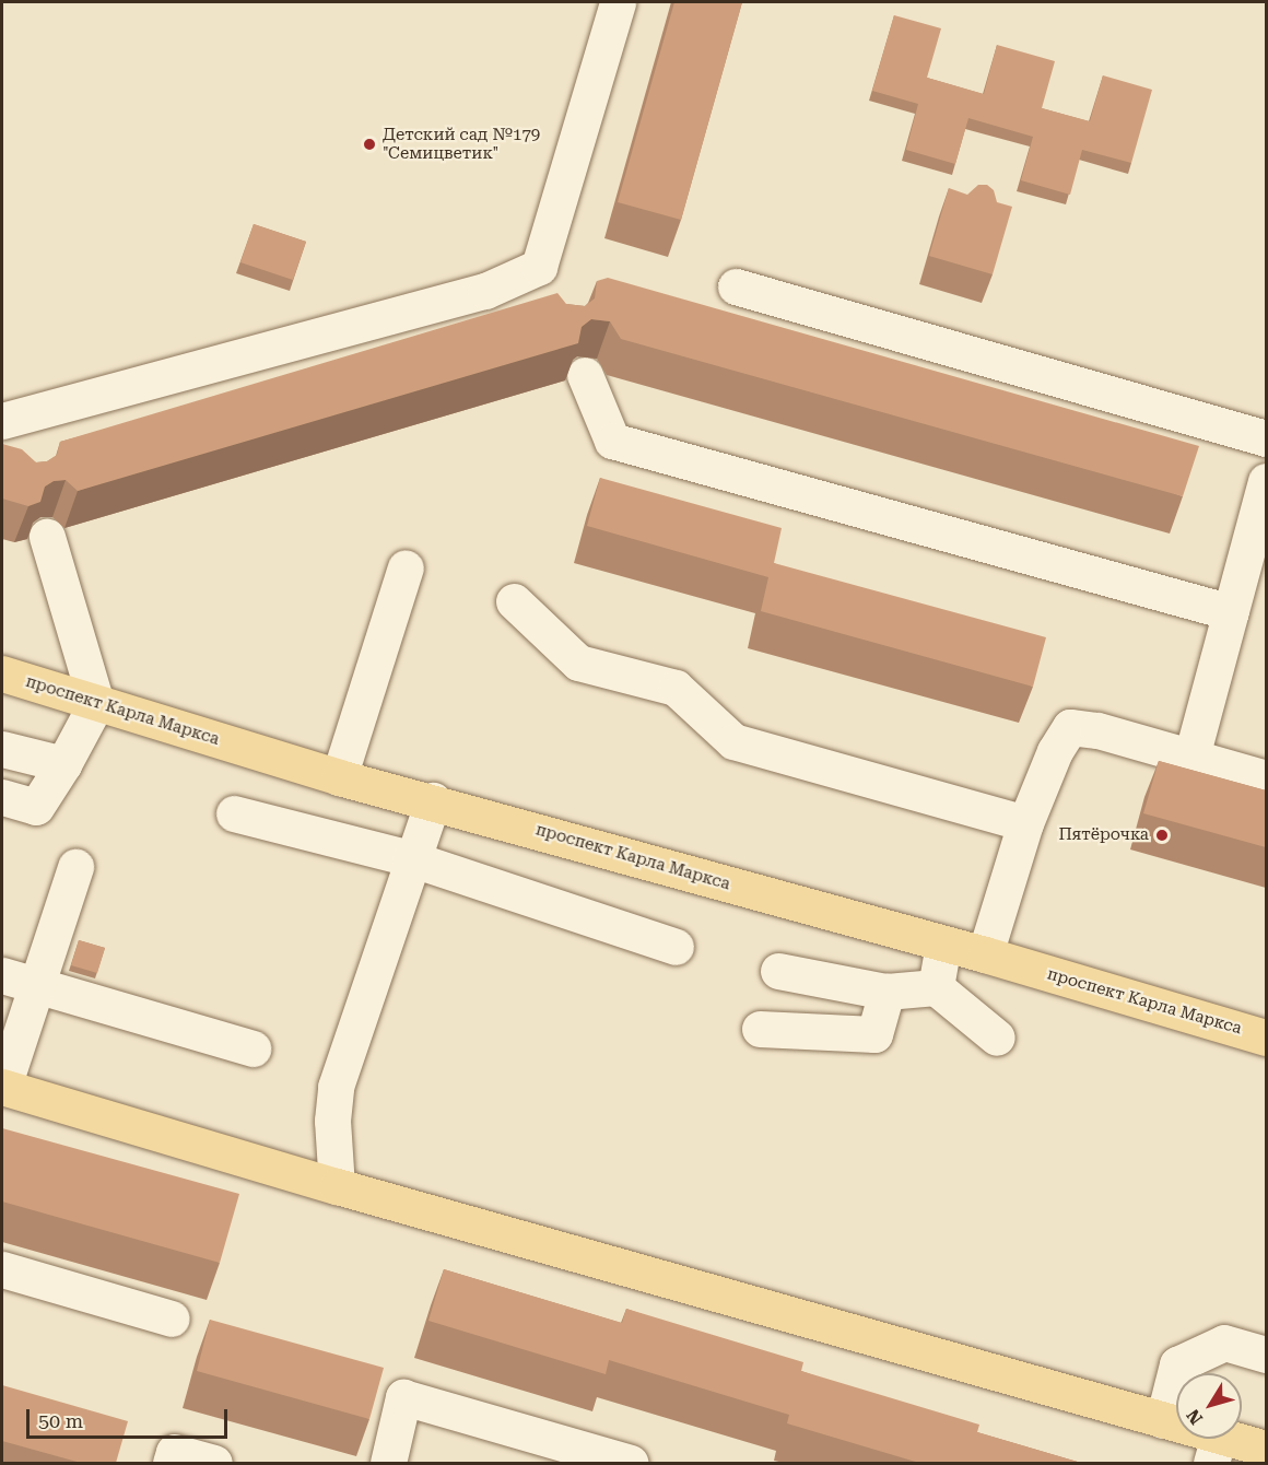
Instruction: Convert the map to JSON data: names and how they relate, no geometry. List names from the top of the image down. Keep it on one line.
{"streets":{"main road":["проспект Карла Маркса"]},"places":["Детский сад №179 \"Семицветик\"","Пятёрочка"],"scale_bar":"50 m","north":"bottom left"}
